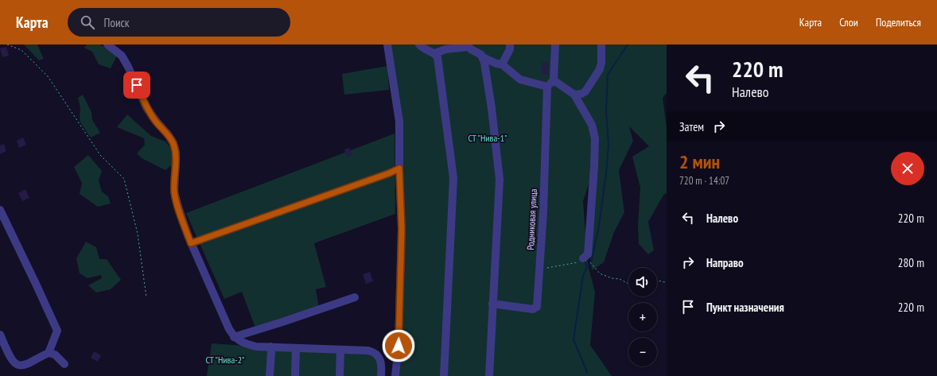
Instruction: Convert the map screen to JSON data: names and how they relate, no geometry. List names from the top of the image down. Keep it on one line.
{"streets":{"street":["Родниковая улица"]},"parks":["СТ \"Нива-1\"","СТ \"Нива-2\""],"page":{"header":"Карта","search":"Поиск","nav":["Карта","Слои","Поделиться"],"turn":["220 m","Налево"],"then":"Затем","heading":["2 мин","720 m · 14:07"],"list":[{"name":"Налево","value":"220 m"},{"name":"Направо","value":"280 m"},{"name":"Пункт назначения","value":"220 m"}],"map_buttons":["+","−"]}}
